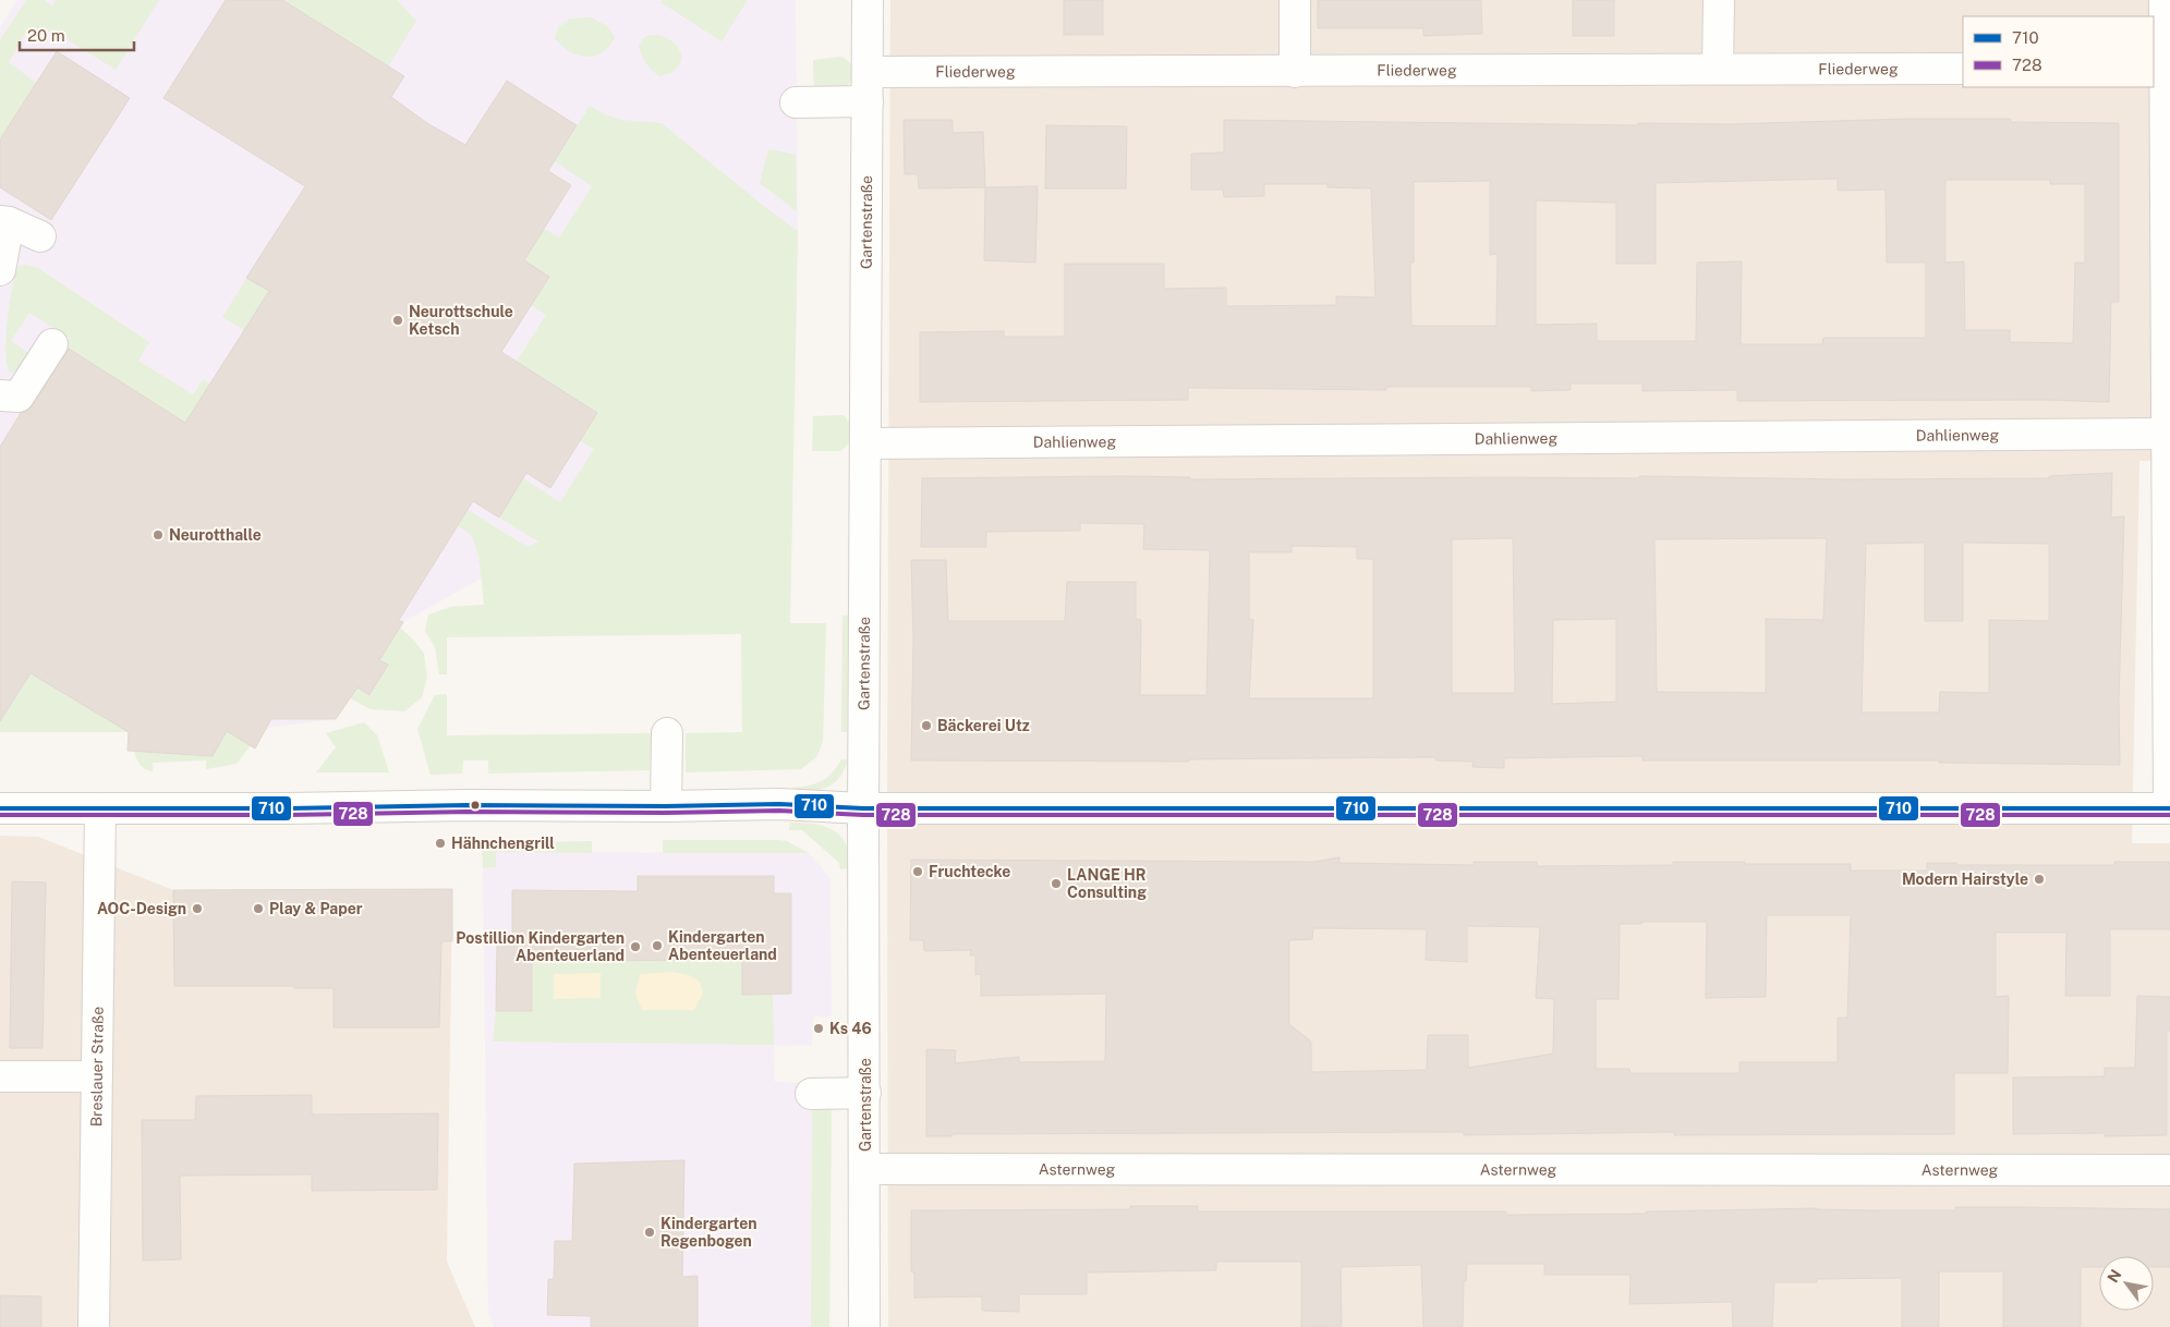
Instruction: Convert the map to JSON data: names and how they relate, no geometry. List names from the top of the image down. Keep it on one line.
{"streets":{"street":["Fliederweg","Gartenstraße","Dahlienweg","Breslauer Straße","Asternweg"]},"crossings":[["Fliederweg","Gartenstraße"],["Gartenstraße","Dahlienweg"],["Gartenstraße","Asternweg"]],"places":["Neurottschule Ketsch","Neurotthalle","Bäckerei Utz","Hähnchengrill","Fruchtecke","Modern Hairstyle","LANGE HR Consulting","AOC-Design","Play & Paper","Kindergarten Abenteuerland","Postillion Kindergarten Abenteuerland","Ks 46","Kindergarten Regenbogen"],"lines":["transit line 710","transit line 728"],"legend":["710","728"],"scale_bar":"20 m","north":"top left"}
